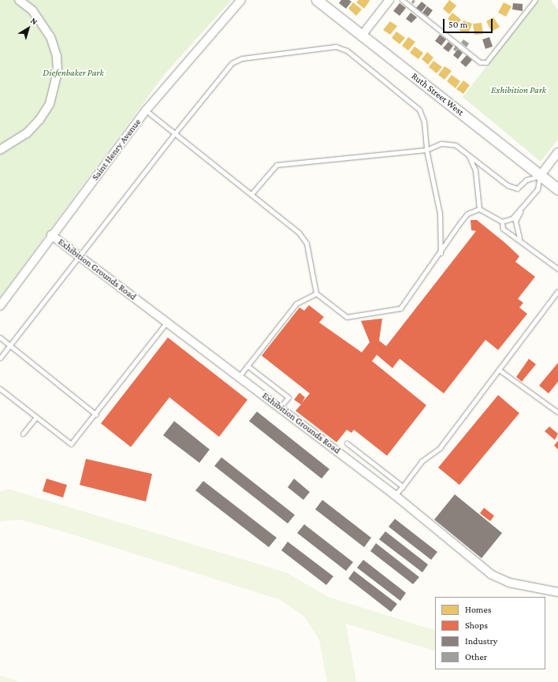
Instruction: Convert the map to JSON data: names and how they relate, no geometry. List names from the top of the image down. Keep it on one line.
{"streets":{"street":["Ruth Street West","Saint Henry Avenue","Exhibition Grounds Road"]},"crossings":[["Saint Henry Avenue","Exhibition Grounds Road"]],"parks":["Diefenbaker Park","Exhibition Park"],"legend":["Homes","Shops","Industry","Other"],"scale_bar":"50 m","north":"top right"}
